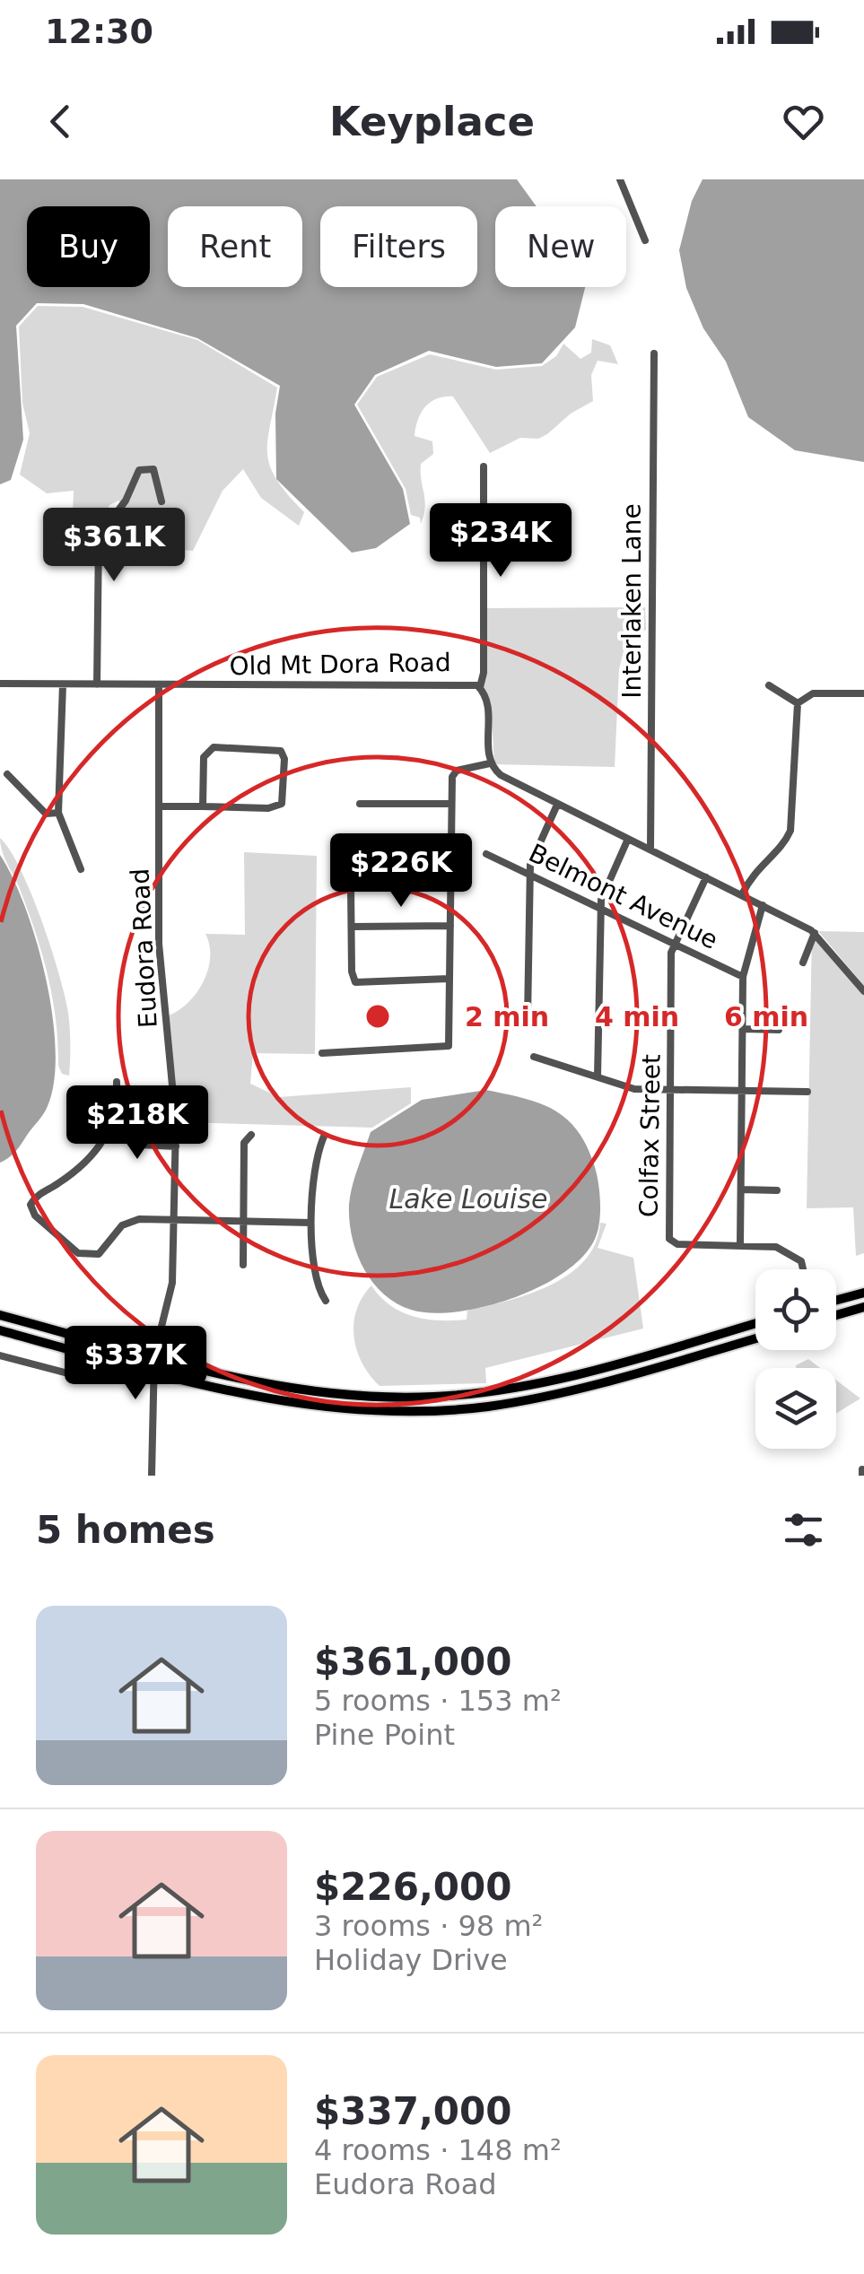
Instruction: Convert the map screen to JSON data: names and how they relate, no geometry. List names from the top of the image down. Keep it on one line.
{"streets":{"street":["Interlaken Lane","Old Mt Dora Road","Belmont Avenue","Eudora Road","Colfax Street"]},"crossings":[["Old Mt Dora Road","Eudora Road"],["Belmont Avenue","Colfax Street"]],"water":["Lake Louise"],"page":{"status":"12:30","header":"Keyplace","chip":["Buy","Rent","Filters","New"],"price":["$234K","$361K","$226K","$218K","$337K"],"heading":"5 homes","list":[{"name":"$361,000","note":"5 rooms · 153 m² · Pine Point"},{"name":"$226,000","note":"3 rooms · 98 m² · Holiday Drive"},{"name":"$337,000","note":"4 rooms · 148 m² · Eudora Road"}]},"rings":["2 min","4 min","6 min"]}
